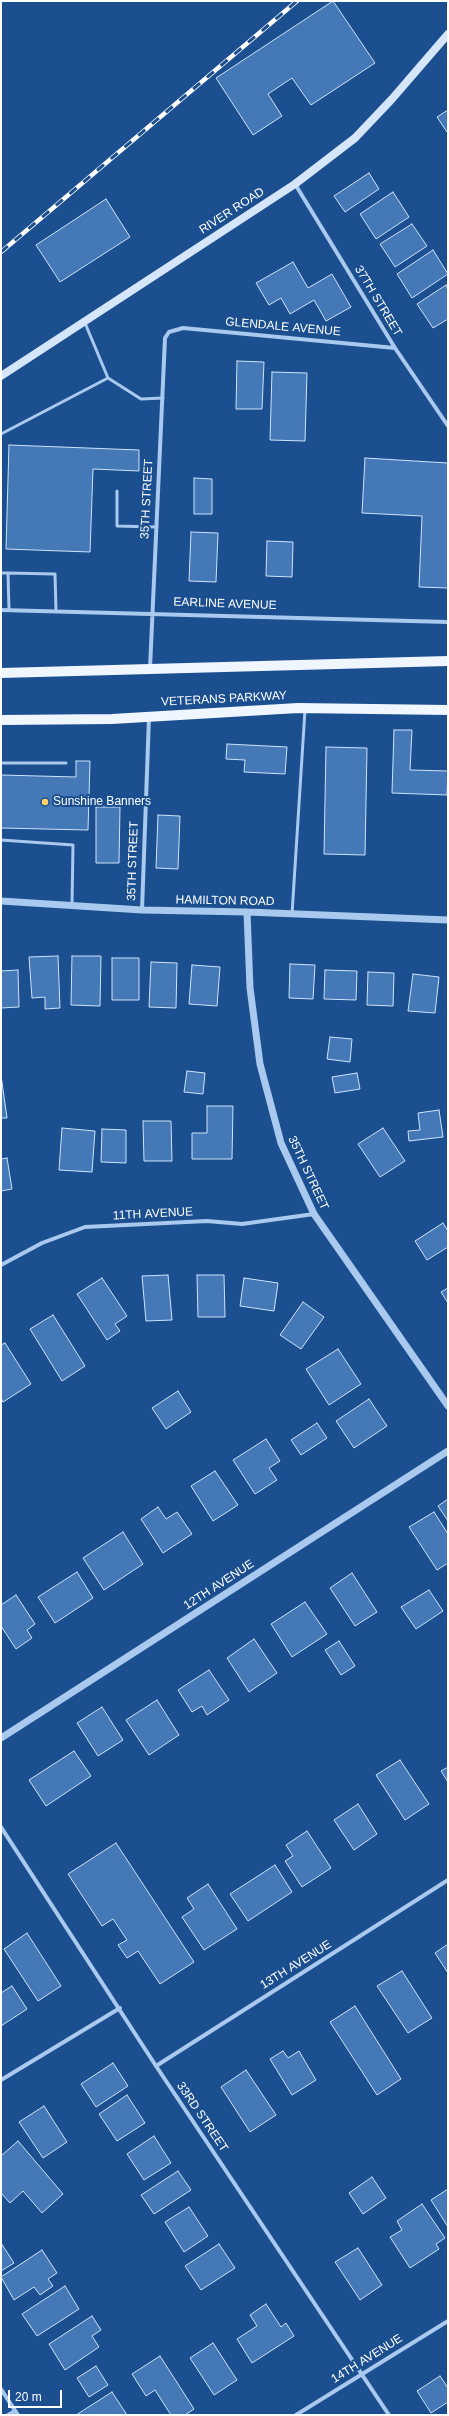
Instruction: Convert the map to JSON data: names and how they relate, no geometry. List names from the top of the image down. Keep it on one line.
{"streets":{"main road":["RIVER ROAD","VETERANS PARKWAY"],"street":["37TH STREET","GLENDALE AVENUE","35TH STREET","EARLINE AVENUE","HAMILTON ROAD","11TH AVENUE","12TH AVENUE","13TH AVENUE","33RD STREET","14TH AVENUE"]},"crossings":[["RIVER ROAD","37TH STREET"],["37TH STREET","GLENDALE AVENUE"],["GLENDALE AVENUE","35TH STREET"],["35TH STREET","EARLINE AVENUE"],["35TH STREET","VETERANS PARKWAY"],["35TH STREET","HAMILTON ROAD"],["35TH STREET","11TH AVENUE"],["13TH AVENUE","33RD STREET"],["33RD STREET","14TH AVENUE"]],"places":["Sunshine Banners"],"scale_bar":"20 m"}
